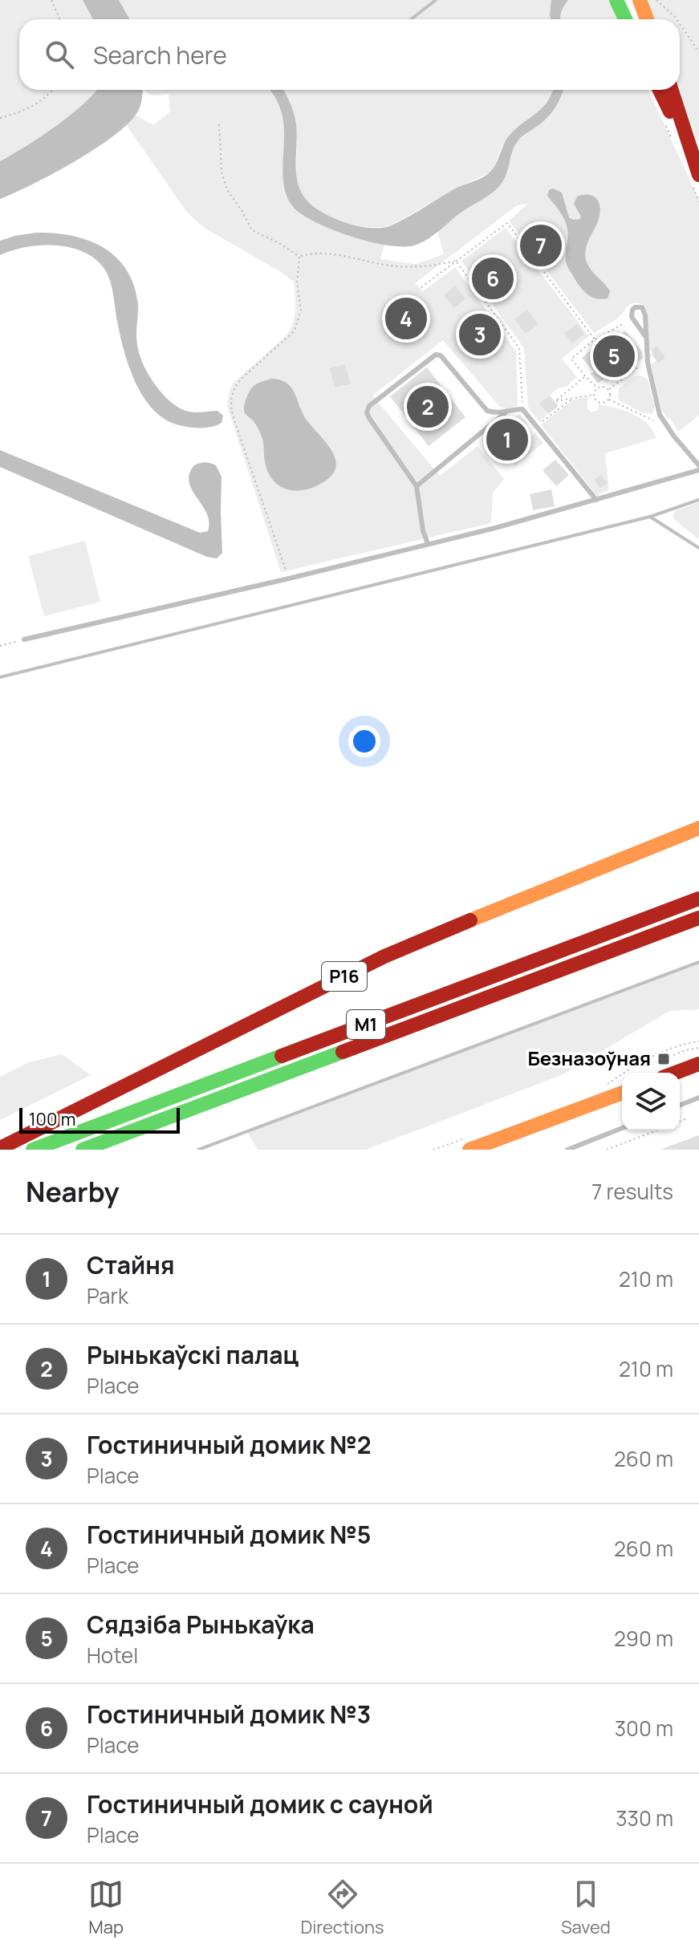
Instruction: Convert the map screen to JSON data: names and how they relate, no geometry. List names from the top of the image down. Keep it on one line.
{"streets":{"main road":["Р16","М1"]},"places":{"transit":["Безназоўная"]},"scale_bar":"100 m","page":{"search":"Search here","pins":["7","6","4","3","5","2","1"],"scale":"100 m","heading":["Nearby","7 results"],"list":[{"mark":"1","name":"Стайня","note":"Park","value":"210 m"},{"mark":"2","name":"Рынькаўскi палац","note":"Place","value":"210 m"},{"mark":"3","name":"Гостиничный домик №2","note":"Place","value":"260 m"},{"mark":"4","name":"Гостиничный домик №5","note":"Place","value":"260 m"},{"mark":"5","name":"Сядзіба Рынькаўка","note":"Hotel","value":"290 m"},{"mark":"6","name":"Гостиничный домик №3","note":"Place","value":"300 m"},{"mark":"7","name":"Гостиничный домик с сауной","note":"Place","value":"330 m"}],"nav":["Map","Directions","Saved"]}}
